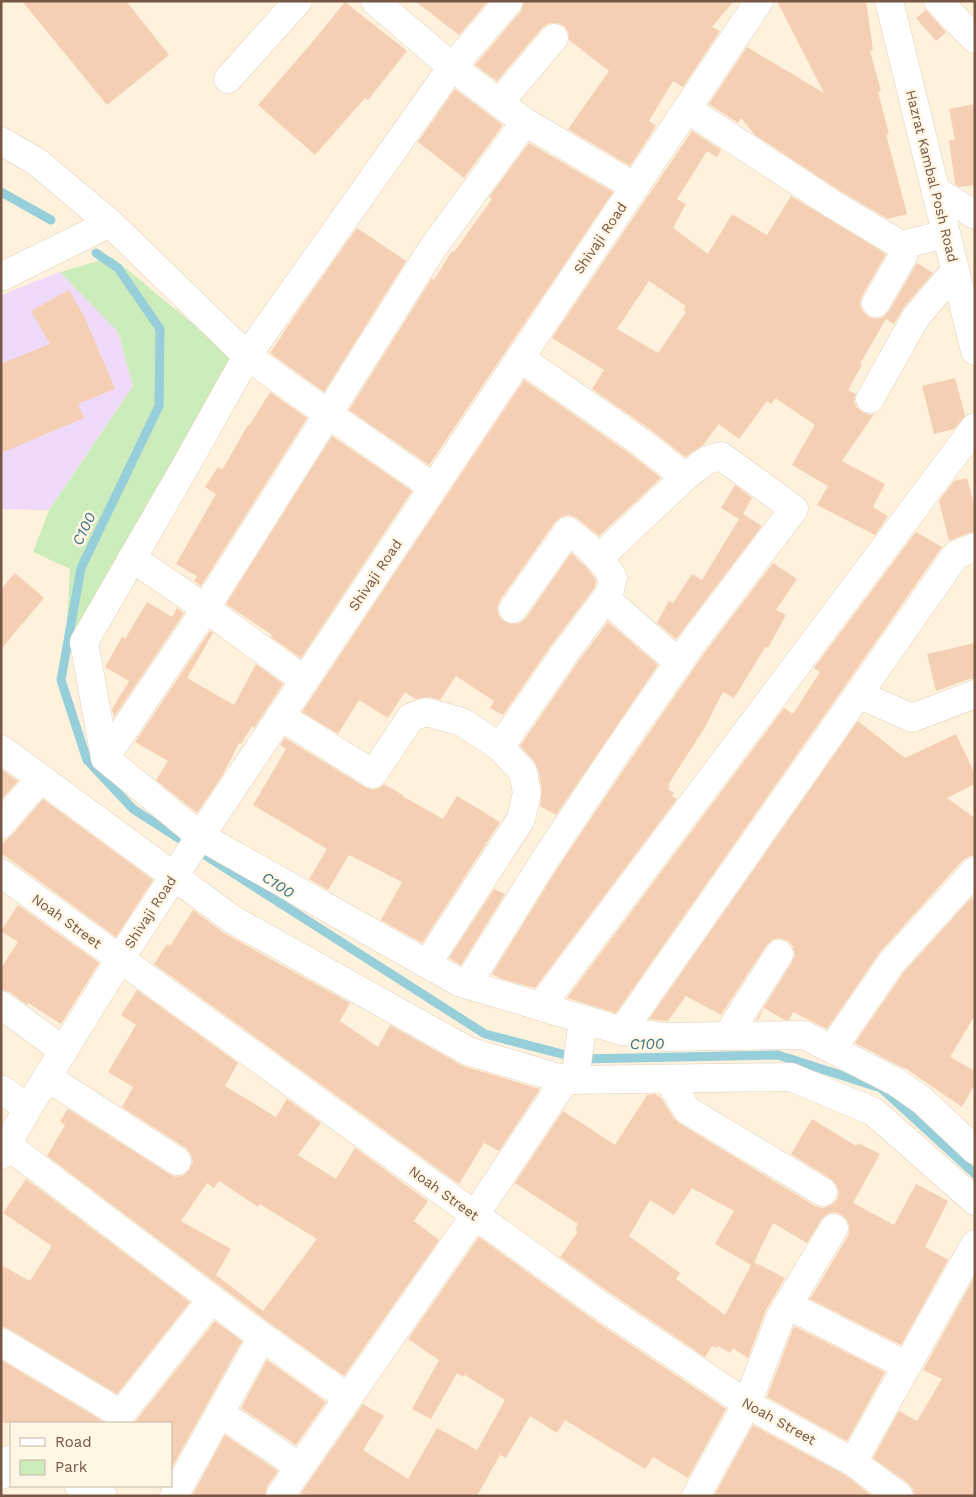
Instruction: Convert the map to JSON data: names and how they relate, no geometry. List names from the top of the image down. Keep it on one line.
{"streets":{"street":["Hazrat Kambal Posh Road","Shivaji Road","Noah Street"]},"crossings":[["Shivaji Road","Noah Street"]],"water":["C100"],"legend":["Road","Park"]}
